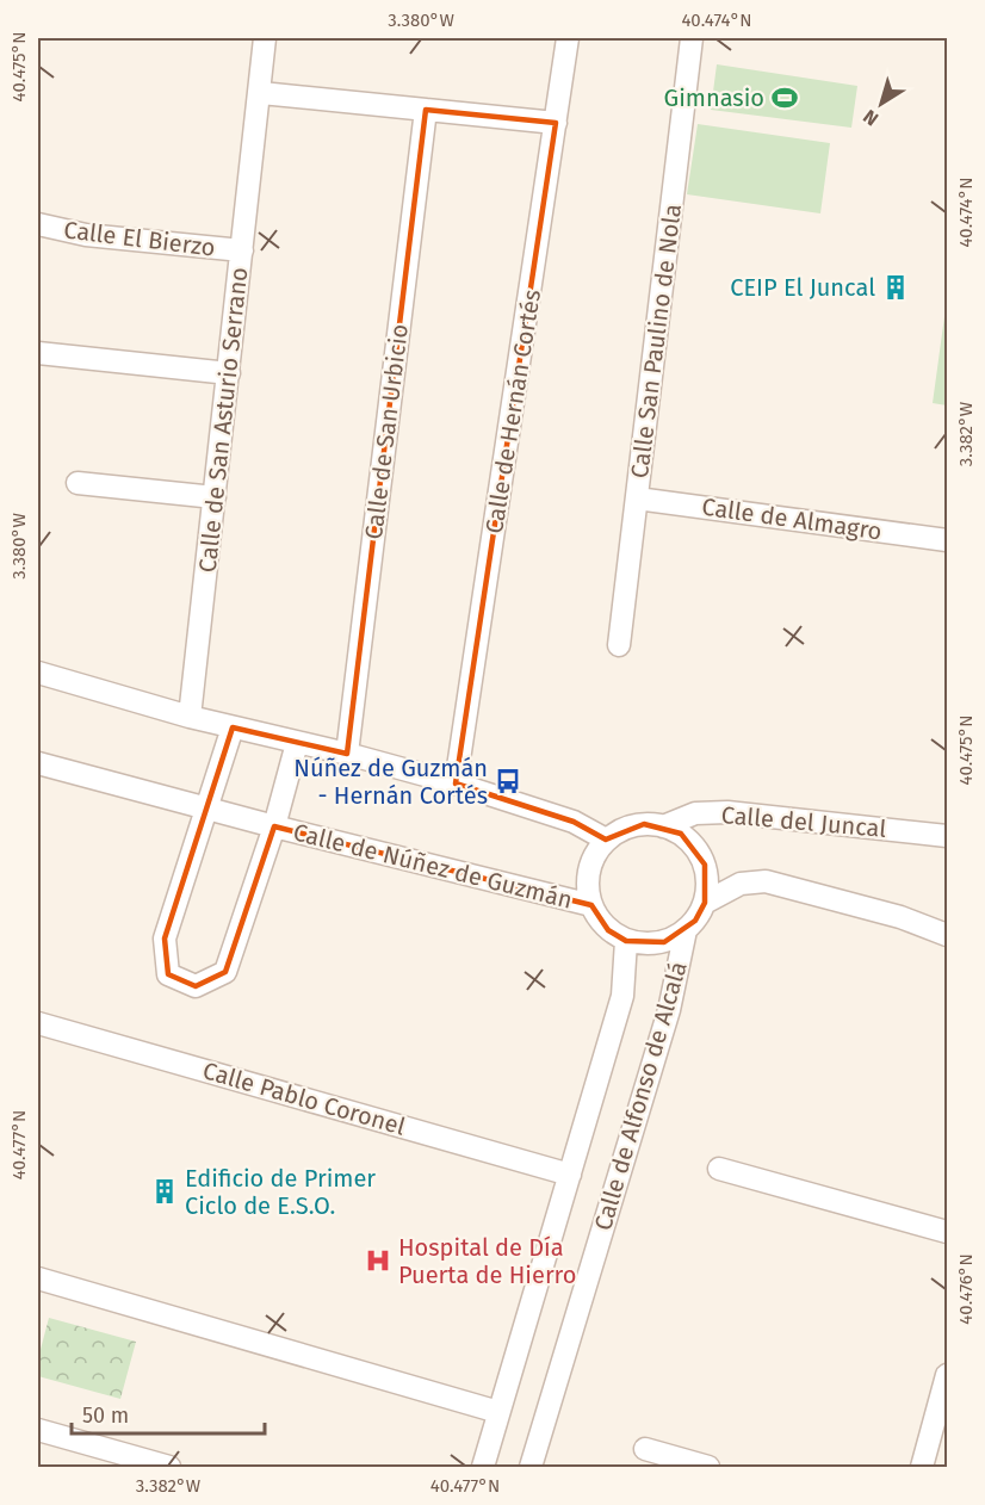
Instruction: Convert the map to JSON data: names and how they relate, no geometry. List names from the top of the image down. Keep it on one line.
{"streets":{"street":["Calle El Bierzo","Calle San Paulino de Nola","Calle de Hernán Cortés","Calle de San Asturio Serrano","Calle de San Urbicio","Calle de Almagro","Calle del Juncal","Calle de Núñez de Guzmán","Calle de Alfonso de Alcalá","Calle Pablo Coronel"]},"crossings":[["Calle El Bierzo","Calle de San Asturio Serrano"],["Calle San Paulino de Nola","Calle de Almagro"],["Calle del Juncal","Calle de Núñez de Guzmán"],["Calle del Juncal","Calle de Alfonso de Alcalá"],["Calle de Núñez de Guzmán","Calle de Alfonso de Alcalá"],["Calle de Alfonso de Alcalá","Calle Pablo Coronel"]],"places":{"sports":["Gimnasio"],"building":["CEIP El Juncal","Edificio de Primer Ciclo de E.S.O."],"bus stop":["Núñez de Guzmán - Hernán Cortés"],"hospital":["Hospital de Día Puerta de Hierro"]},"scale_bar":"50 m","north":"bottom left","coordinates":["3.380°W","40.474°N","40.475°N","3.382°W","40.477°N","40.476°N"]}
